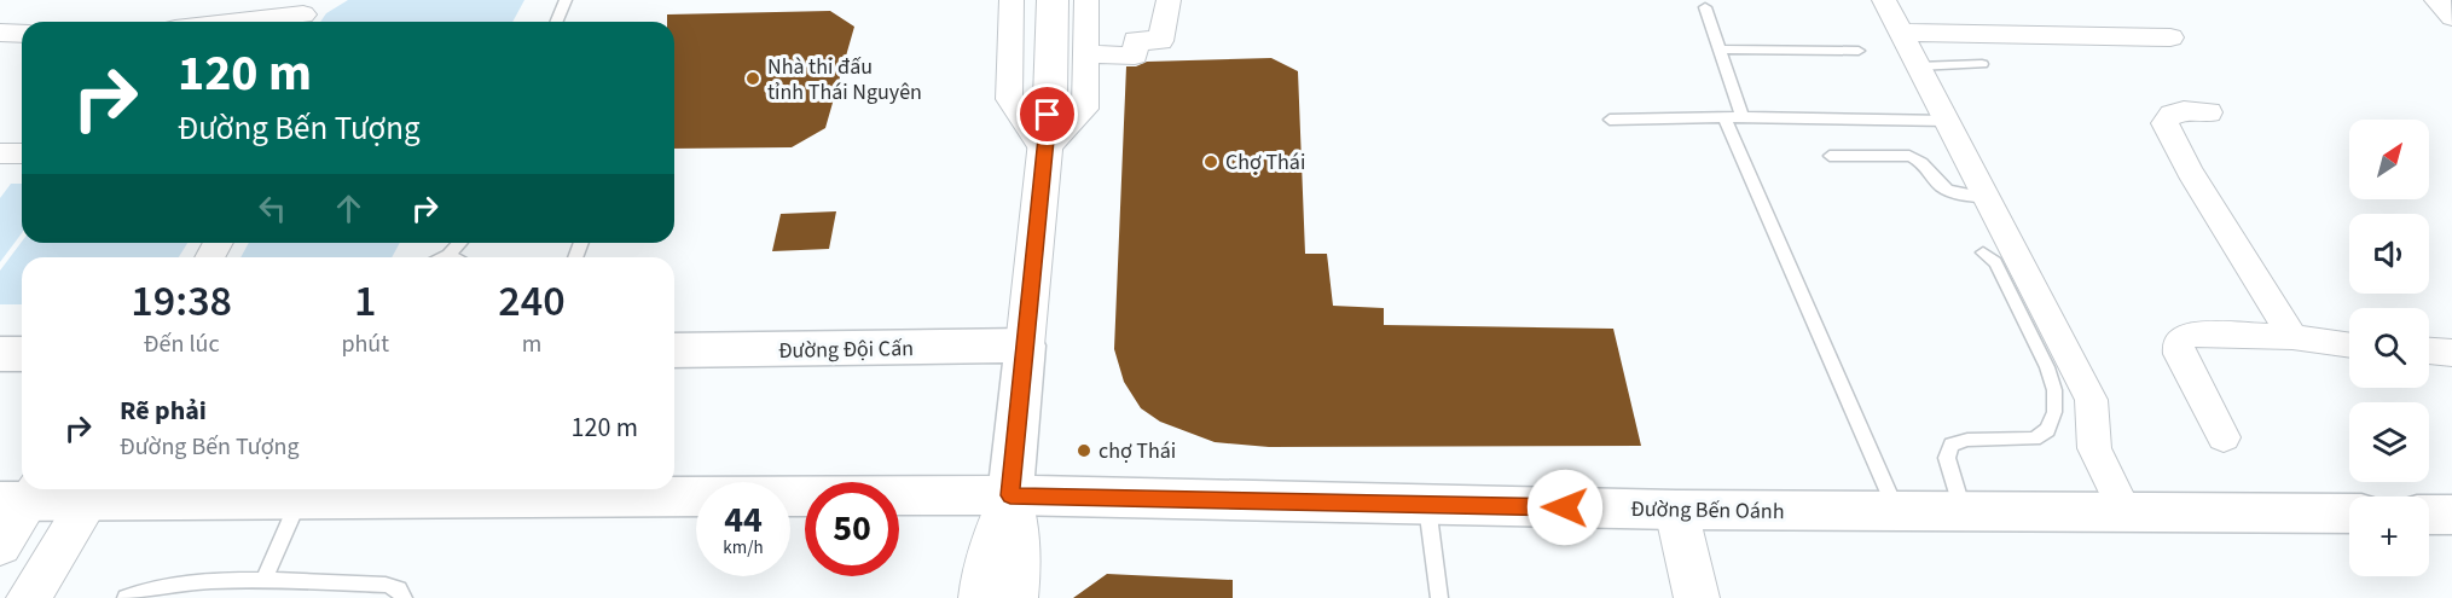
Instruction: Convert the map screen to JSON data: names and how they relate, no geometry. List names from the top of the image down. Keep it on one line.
{"streets":{"main road":["Đường Đội Cấn","Đường Bến Oánh"]},"places":["Nhà thi đấu tỉnh Thái Nguyên","Chợ Thái","chợ Thái"],"north":"top right","page":{"turn":["120 m","Đường Bến Tượng"],"map_buttons":"+","eta":["19:38","Đến lúc","1","phút","240","m"],"list":[{"name":"Rẽ phải","note":"Đường Bến Tượng","value":"120 m"}],"speed":"44 km/h","limit":"50"}}
